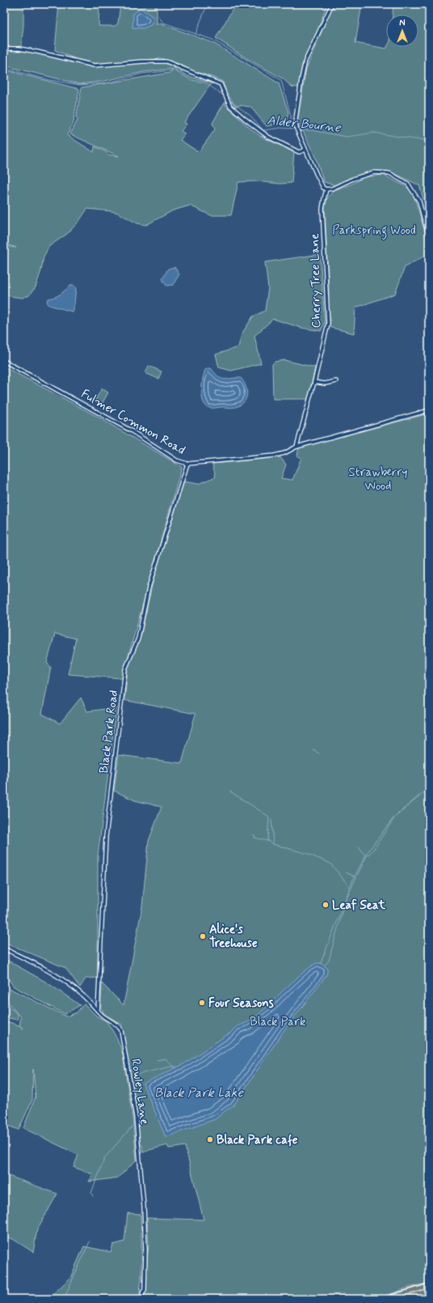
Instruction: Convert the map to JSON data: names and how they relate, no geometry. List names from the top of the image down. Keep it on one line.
{"streets":{"street":["Cherry Tree Lane","Fulmer Common Road","Black Park Road","Rowley Lane"]},"crossings":[["Cherry Tree Lane","Fulmer Common Road"],["Fulmer Common Road","Black Park Road"],["Black Park Road","Rowley Lane"]],"water":["Alder Bourne","Black Park Lake"],"parks":["Parkspring Wood","Strawberry Wood","Black Park"],"places":["Leaf Seat","Alice's Treehouse","Four Seasons","Black Park cafe"],"north":"top"}
